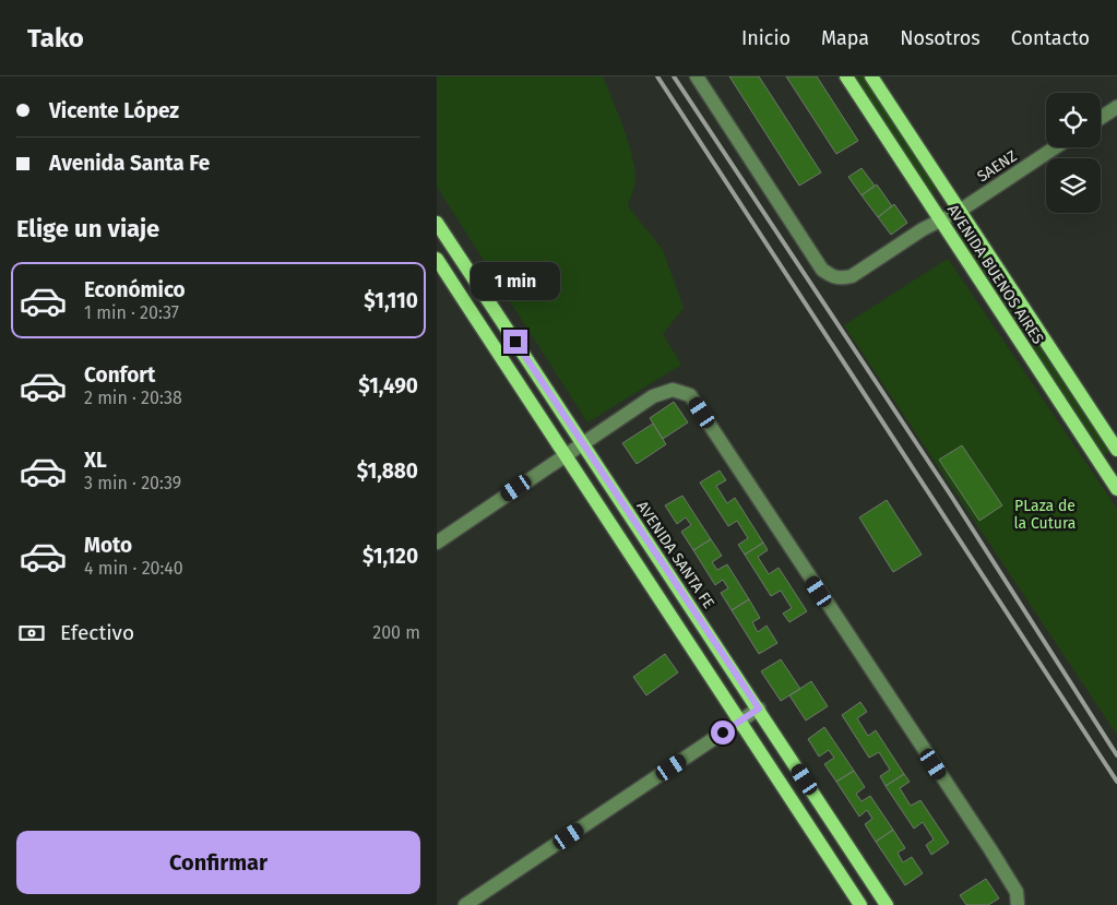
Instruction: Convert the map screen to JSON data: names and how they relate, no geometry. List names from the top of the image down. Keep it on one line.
{"streets":{"main road":["AVENIDA BUENOS AIRES","AVENIDA SANTA FE"],"street":["SAENZ"]},"crossings":[["SAENZ","AVENIDA BUENOS AIRES"]],"parks":["PLaza de la Cutura"],"page":{"header":"Tako","nav":["Inicio","Mapa","Nosotros","Contacto"],"banner":["Vicente López","Avenida Santa Fe"],"heading":"Elige un viaje","list":[{"name":"Económico","note":"1 min · 20:37","value":"$1,110"},{"name":"Confort","note":"2 min · 20:38","value":"$1,490"},{"name":"XL","note":"3 min · 20:39","value":"$1,880"},{"name":"Moto","note":"4 min · 20:40","value":"$1,120"}],"bubble":"1 min","pay":["Efectivo","200 m"],"buttons":"Confirmar"}}
